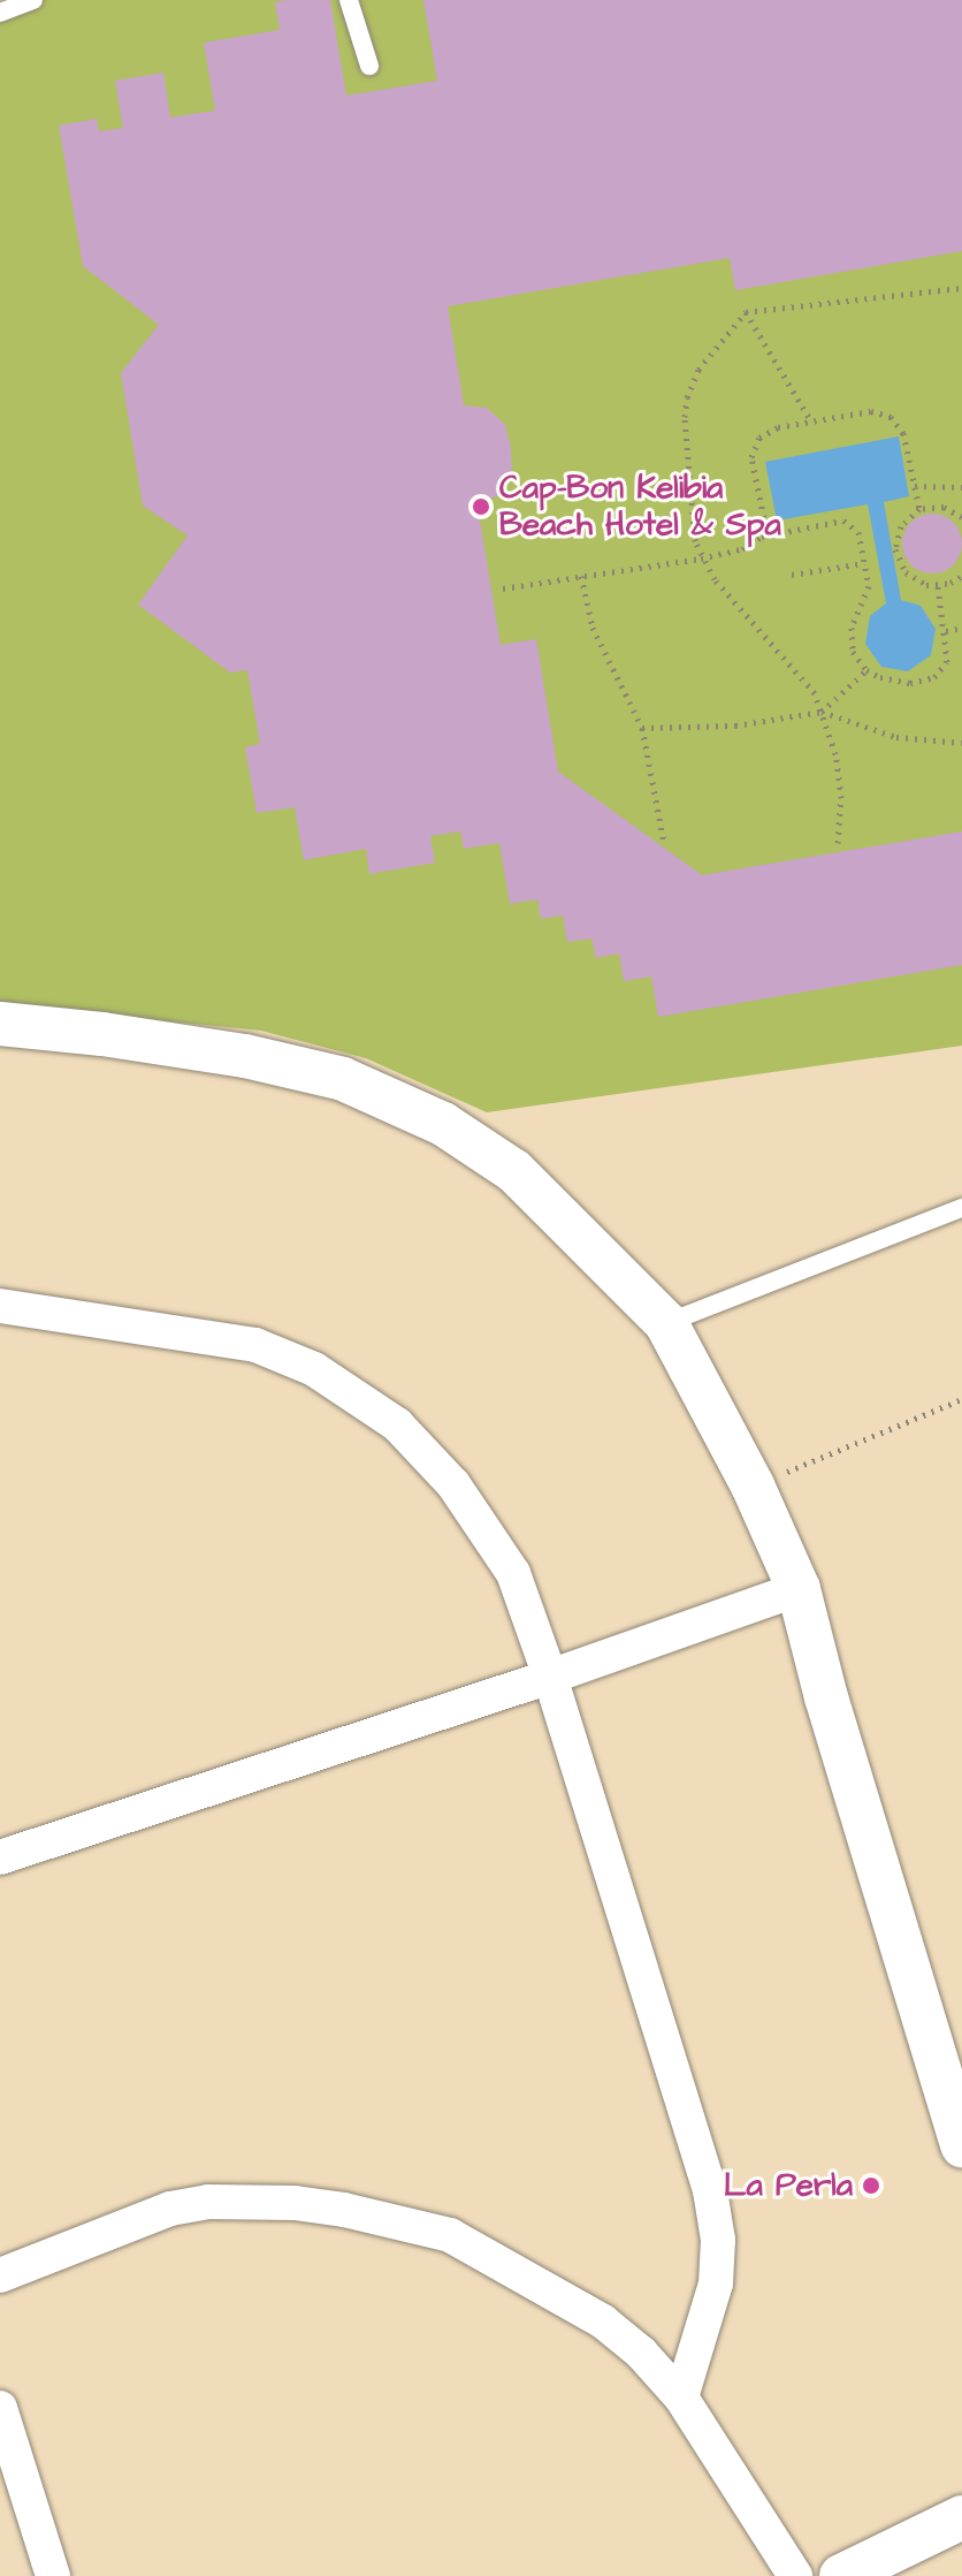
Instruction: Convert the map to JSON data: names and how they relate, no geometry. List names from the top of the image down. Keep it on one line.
{"places":["Cap-Bon Kelibia Beach Hotel & Spa","La Perla"]}
